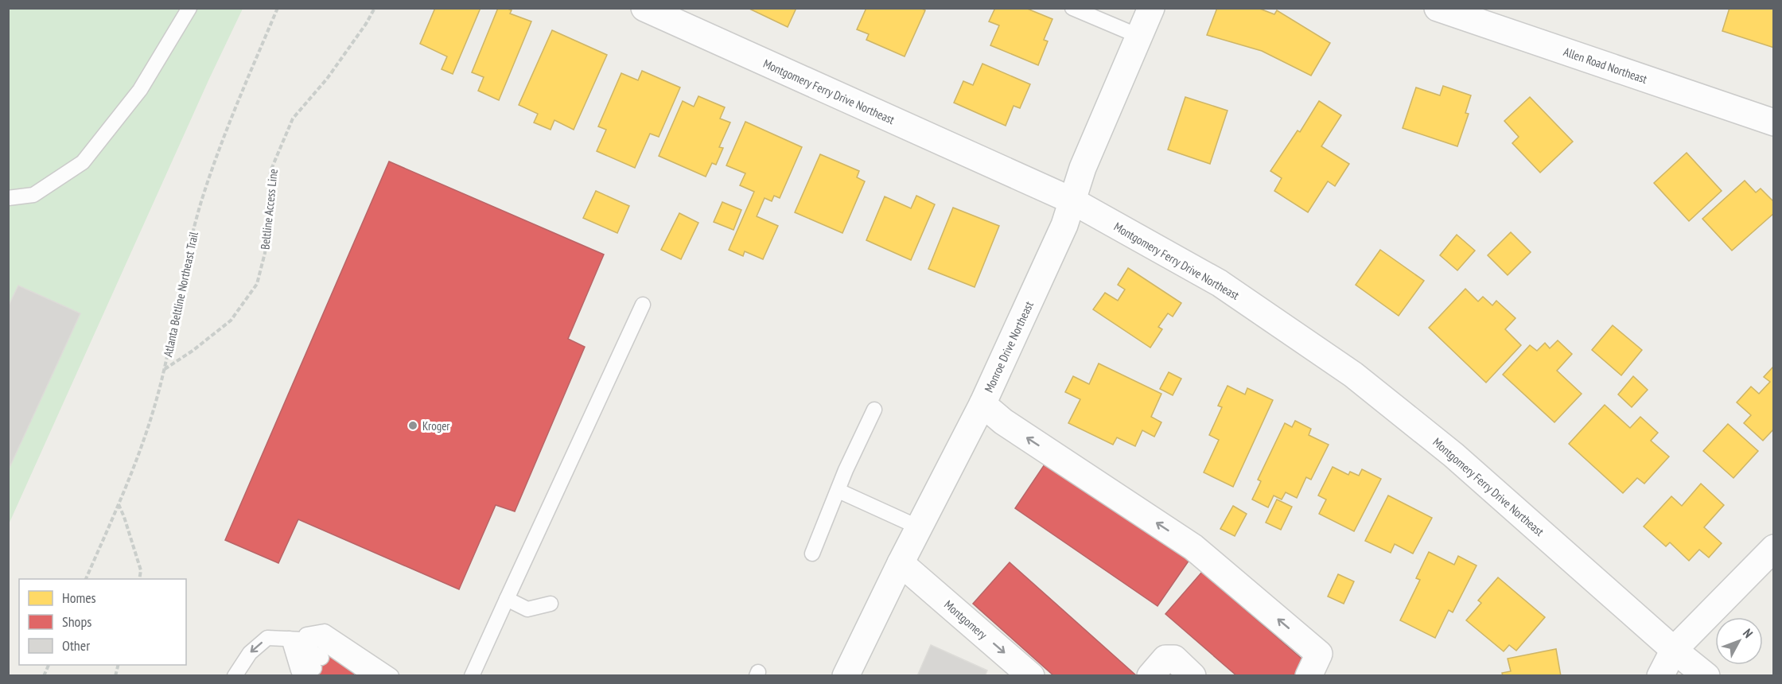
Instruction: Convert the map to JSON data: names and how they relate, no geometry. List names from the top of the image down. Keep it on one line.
{"streets":{"street":["Allen Road Northeast","Montgomery Ferry Drive Northeast","Monroe Drive Northeast","Montgomery"],"path":["Beltline Access Line","Atlanta Beltline Northeast Trail"]},"crossings":[["Montgomery Ferry Drive Northeast","Monroe Drive Northeast"],["Beltline Access Line","Atlanta Beltline Northeast Trail"],["Monroe Drive Northeast","Montgomery"]],"places":["Kroger"],"legend":["Homes","Shops","Other"],"north":"top right"}
